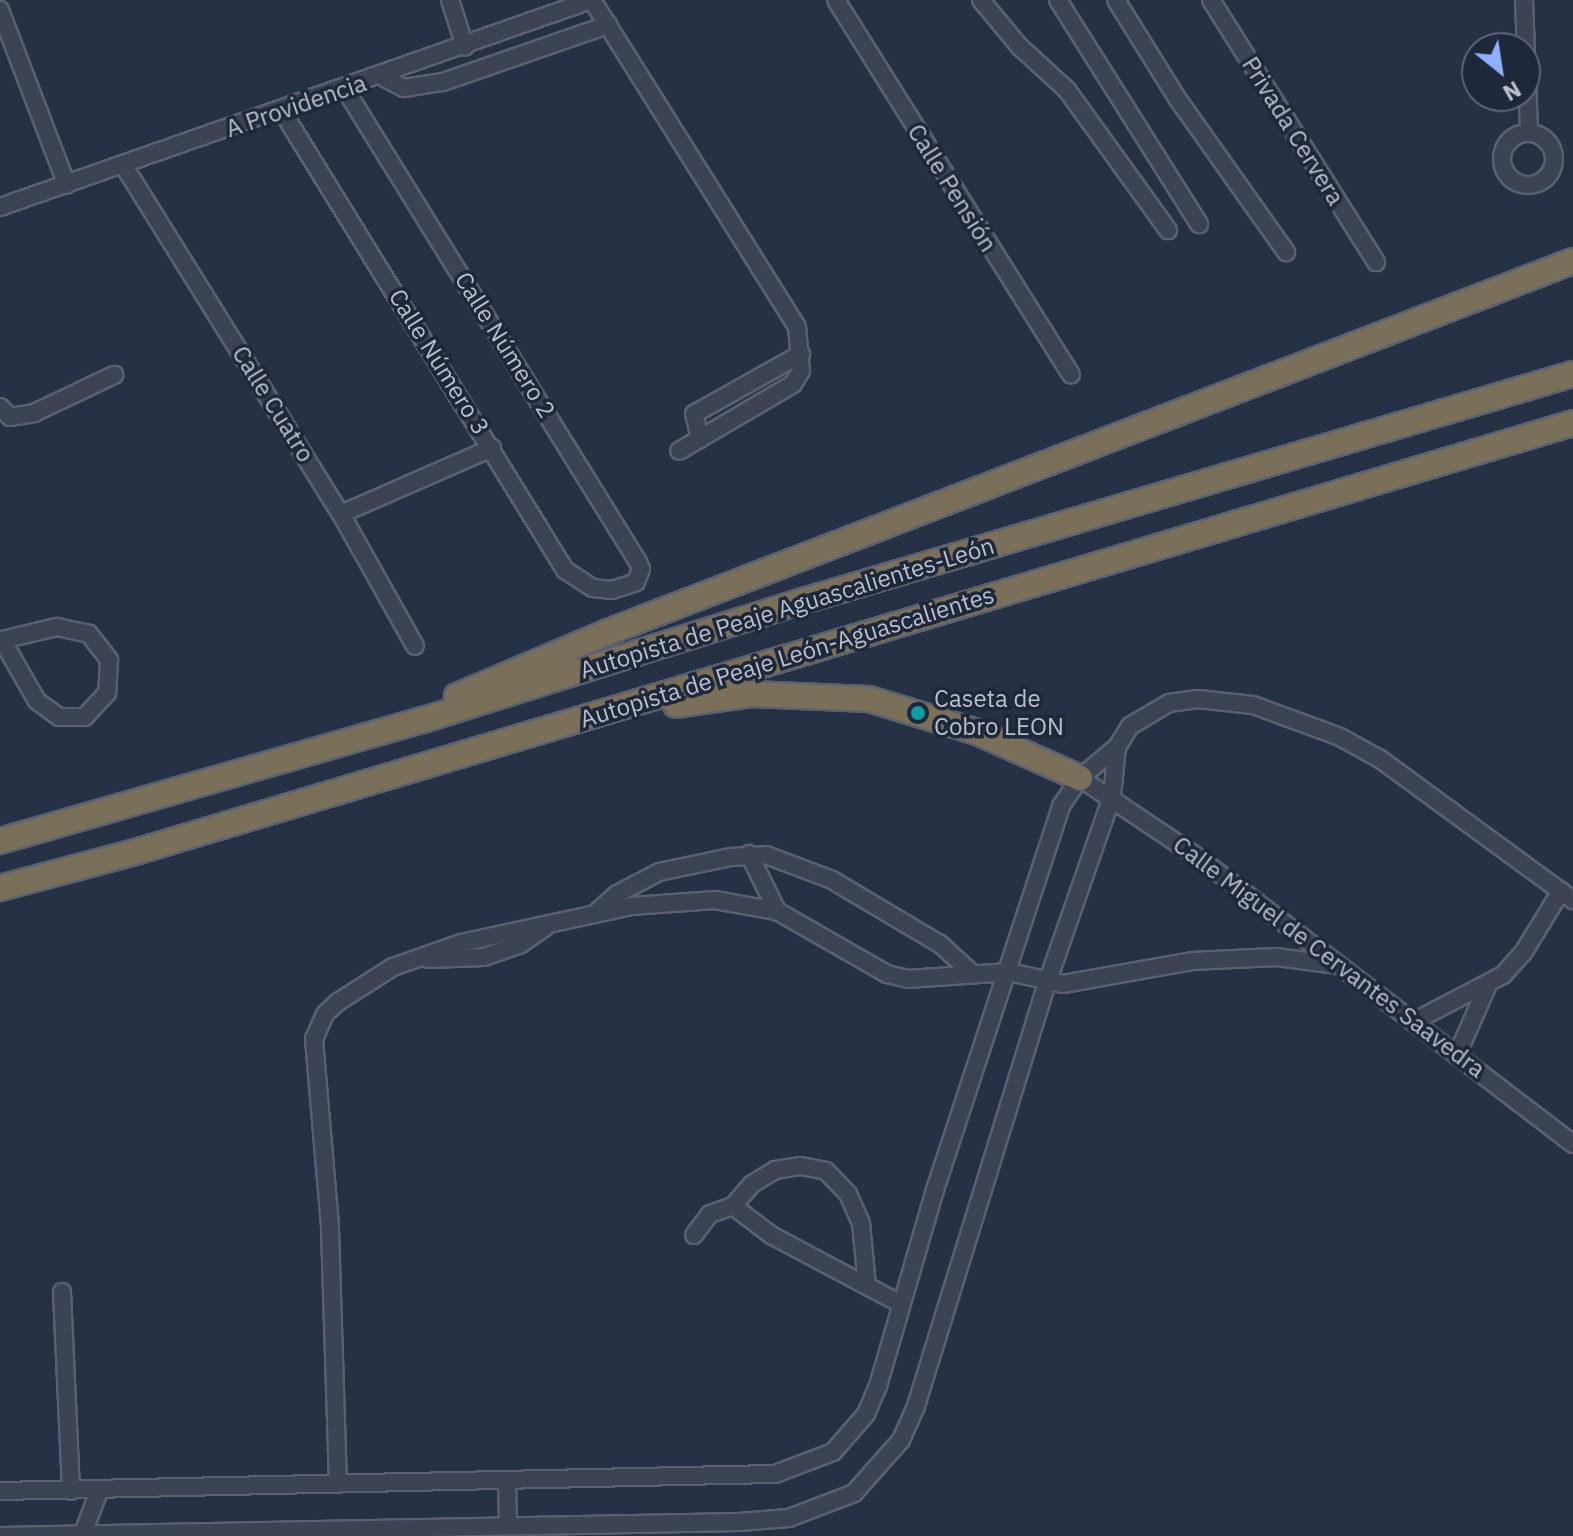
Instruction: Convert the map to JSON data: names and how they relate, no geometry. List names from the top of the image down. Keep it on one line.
{"streets":{"highway":["Autopista de Peaje Aguascalientes-León","Autopista de Peaje León-Aguascalientes"],"street":["A Providencia","Privada Cervera","Calle Pensión","Calle Número 2","Calle Número 3","Calle Cuatro","Calle Miguel de Cervantes Saavedra"]},"crossings":[["A Providencia","Calle Número 2"],["A Providencia","Calle Número 3"],["A Providencia","Calle Cuatro"],["Calle Número 2","Calle Número 3"]],"places":["Caseta de Cobro LEON"],"north":"bottom right"}
